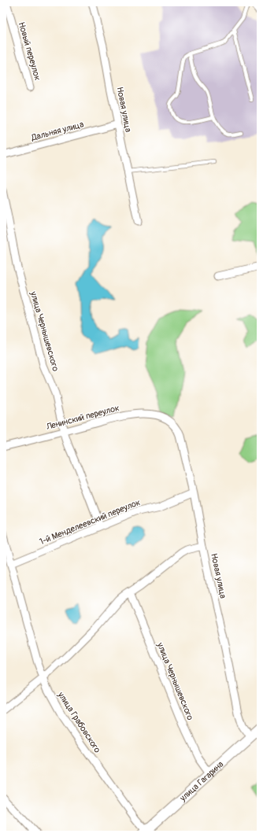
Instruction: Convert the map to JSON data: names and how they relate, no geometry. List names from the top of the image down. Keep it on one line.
{"streets":{"main road":["улица Гагарина"],"street":["Новый переулок","Новая улица","Дальняя улица","улица Чернышевского","Ленинский переулок","1-й Менделеевский переулок","улица Грабовского"]},"crossings":[["Новая улица","Дальняя улица"],["Новая улица","Ленинский переулок"],["Новая улица","1-й Менделеевский переулок"],["Новая улица","улица Гагарина"],["улица Чернышевского","Ленинский переулок"],["улица Чернышевского","1-й Менделеевский переулок"],["улица Чернышевского","улица Гагарина"],["1-й Менделеевский переулок","улица Грабовского"],["улица Грабовского","улица Гагарина"]]}
